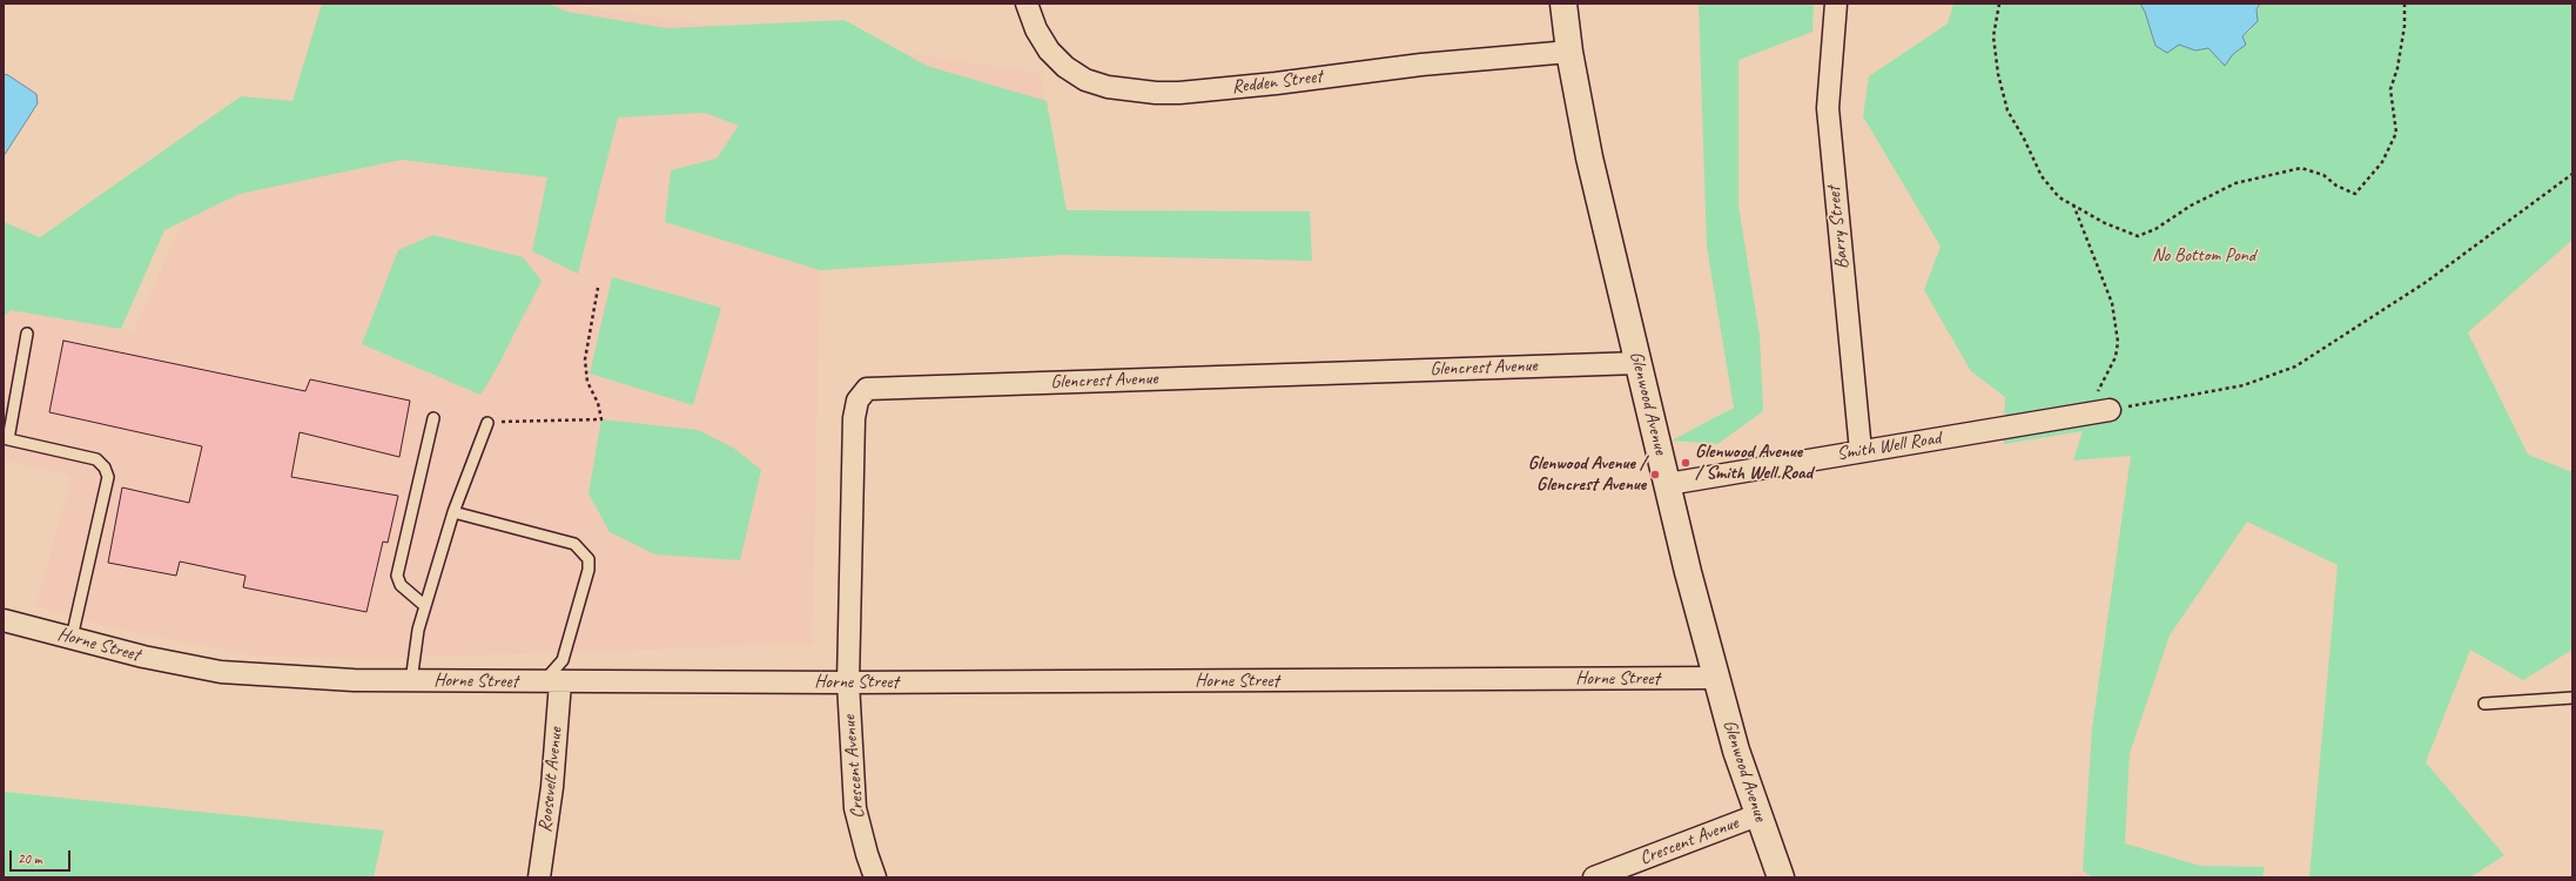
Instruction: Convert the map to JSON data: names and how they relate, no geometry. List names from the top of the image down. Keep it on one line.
{"streets":{"street":["Redden Street","Barry Street","Glencrest Avenue","Glenwood Avenue","Smith Well Road","Horne Street","Crescent Avenue","Roosevelt Avenue"]},"crossings":[["Redden Street","Glenwood Avenue"],["Barry Street","Smith Well Road"],["Glencrest Avenue","Glenwood Avenue"],["Glencrest Avenue","Horne Street"],["Glencrest Avenue","Crescent Avenue"],["Glenwood Avenue","Smith Well Road"],["Glenwood Avenue","Horne Street"],["Glenwood Avenue","Crescent Avenue"],["Horne Street","Crescent Avenue"],["Horne Street","Roosevelt Avenue"]],"parks":["No Bottom Pond"],"places":["Glenwood Avenue / Smith Well Road","Glenwood Avenue / Glencrest Avenue"],"scale_bar":"20 m"}
